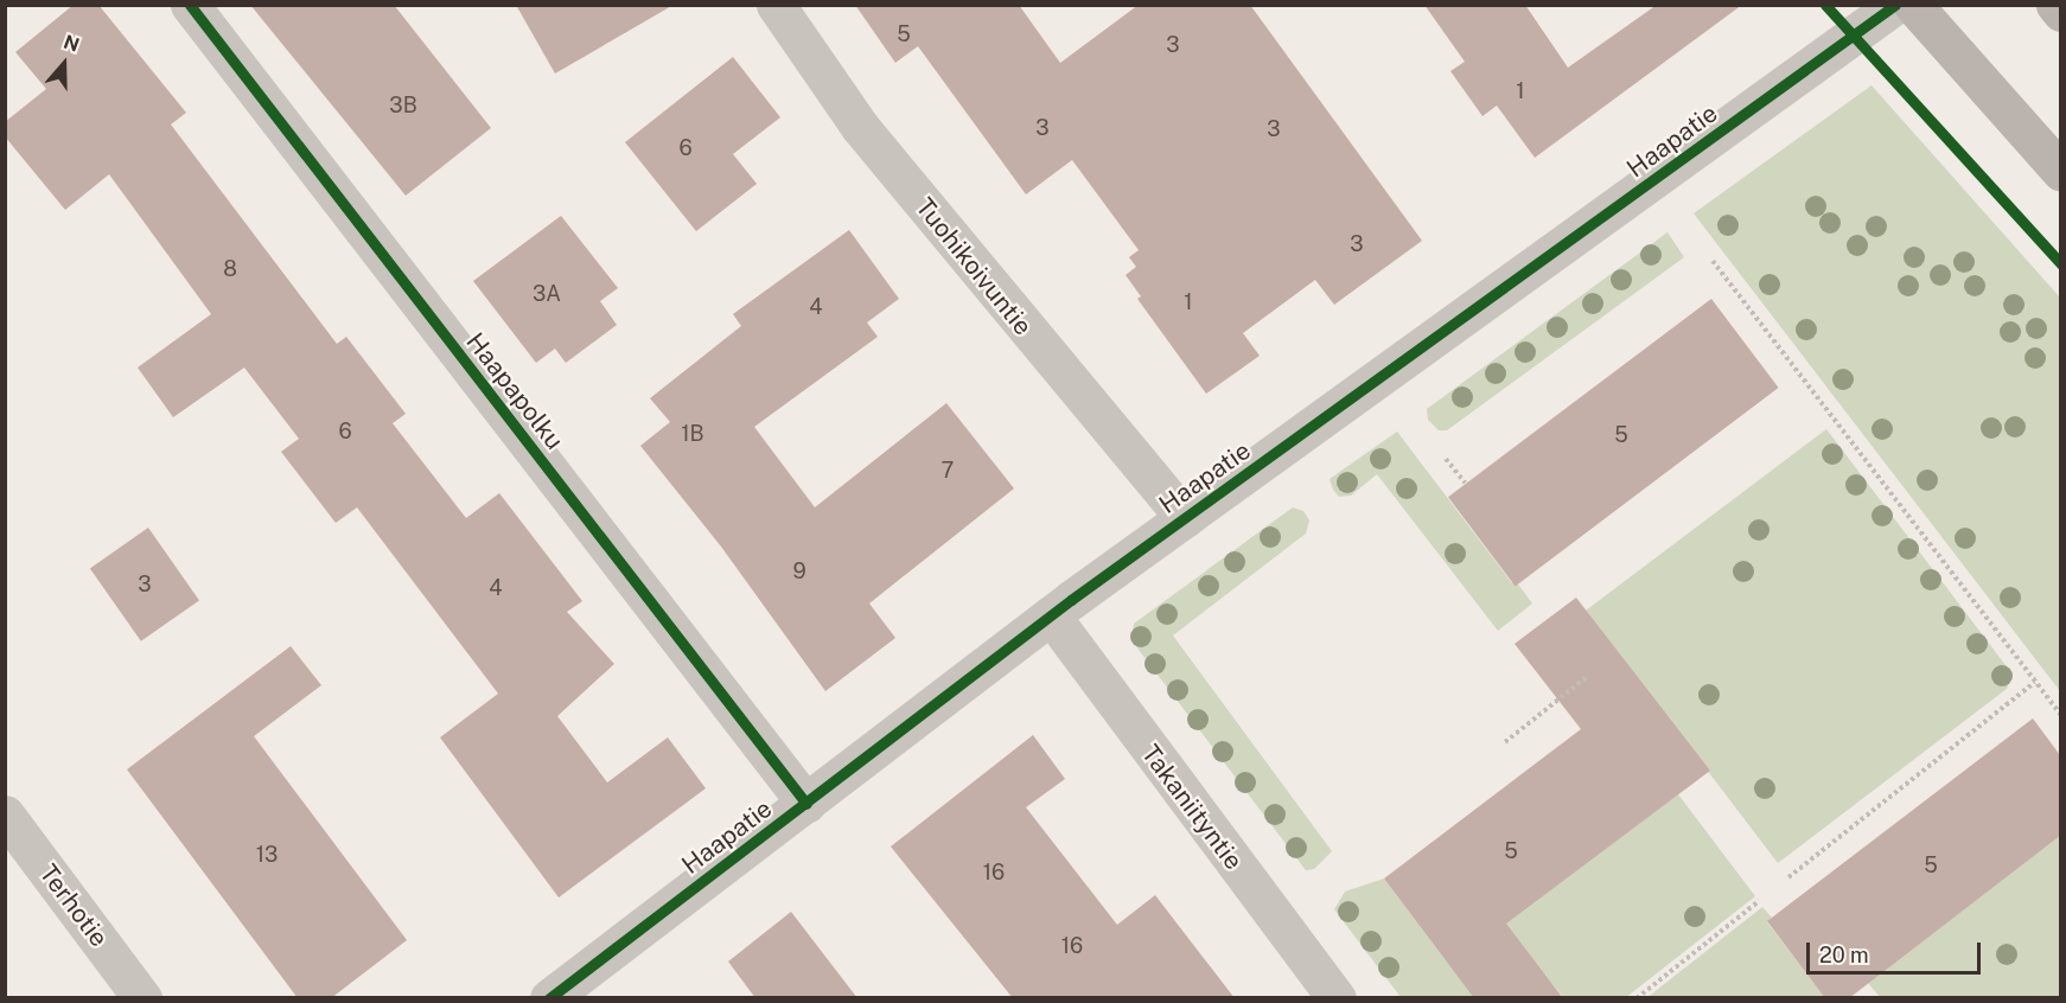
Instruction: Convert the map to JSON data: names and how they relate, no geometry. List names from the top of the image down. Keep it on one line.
{"streets":{"street":["Haapatie","Tuohikoivuntie","Haapapolku","Takaniityntie","Terhotie"]},"crossings":[["Haapatie","Tuohikoivuntie"],["Haapatie","Haapapolku"],["Haapatie","Takaniityntie"]],"house_numbers":["5","3","1","3B","3","3","6","3","8","3A","1","4","6","1B","5","7","9","3","4","5","13","5","16","16"],"scale_bar":"20 m","north":"top"}
